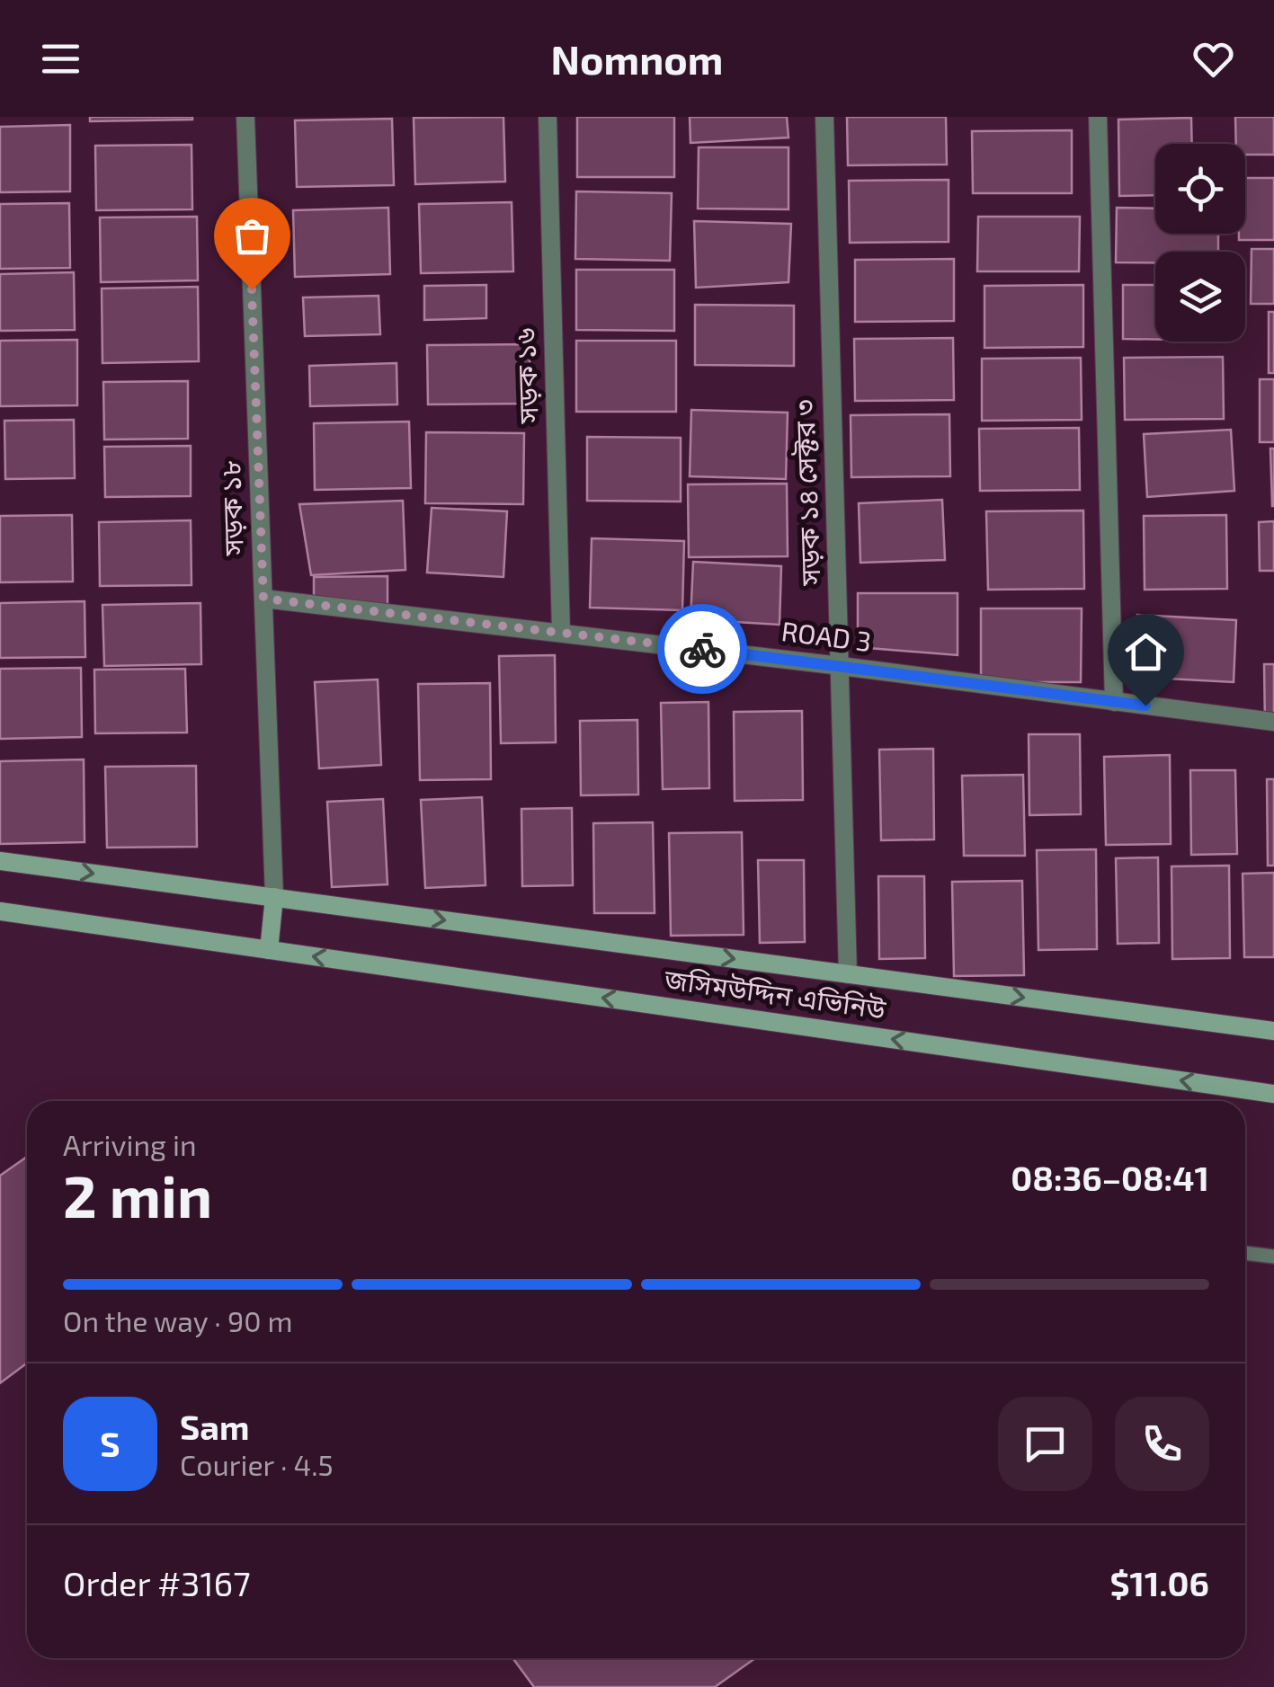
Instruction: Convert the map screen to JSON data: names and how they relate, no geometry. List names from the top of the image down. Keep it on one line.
{"streets":{"street":["সড়ক ১৬","সড়ক ১৪ সেক্টর ৩","সড়ক ১৮","ROAD 3","জসিমউদ্দিন এভিনিউ"]},"crossings":[["সড়ক ১৬","ROAD 3"],["সড়ক ১৪ সেক্টর ৩","ROAD 3"],["সড়ক ১৪ সেক্টর ৩","জসিমউদ্দিন এভিনিউ"],["সড়ক ১৮","ROAD 3"],["সড়ক ১৮","জসিমউদ্দিন এভিনিউ"]],"page":{"header":"Nomnom","heading":["2 min","Arriving in","08:36–08:41"],"panel":["Sam","Courier · 4.5","Order #3167","$11.06"],"bar":"On the way · 90 m","round":"S"}}
